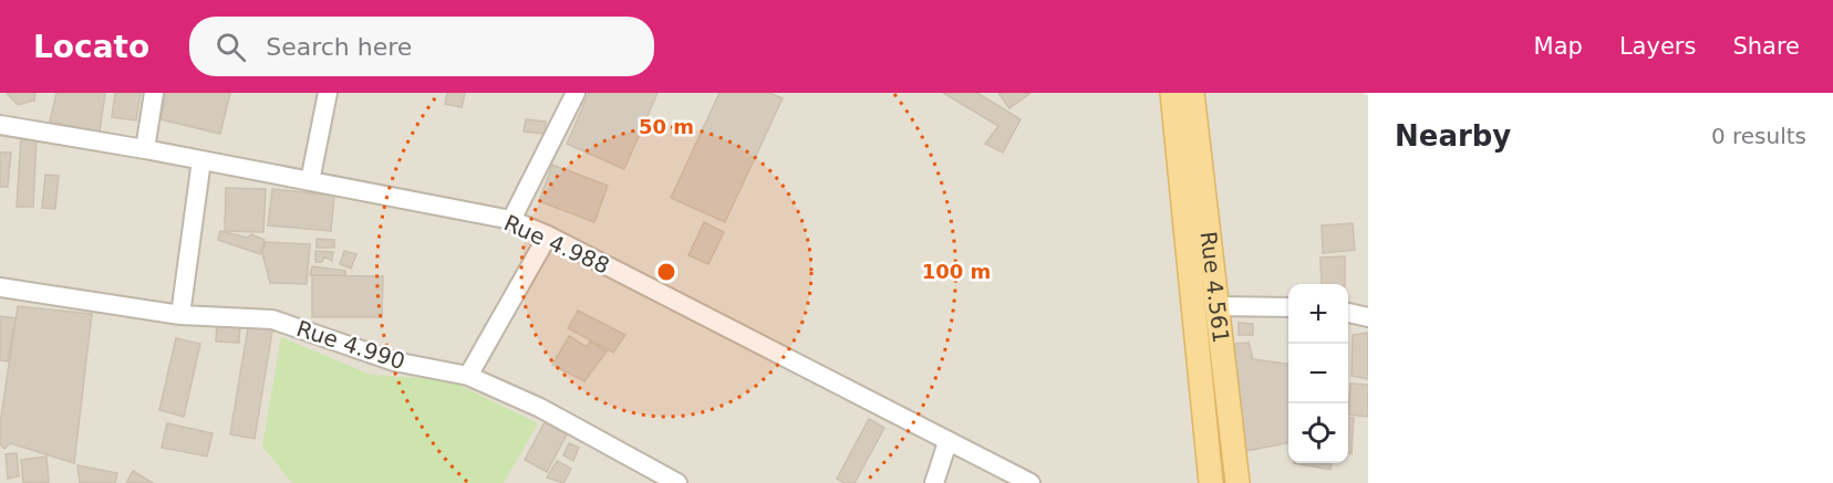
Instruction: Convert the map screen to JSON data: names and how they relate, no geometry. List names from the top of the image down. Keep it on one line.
{"streets":{"main road":["Rue 4.561"],"street":["Rue 4.988","Rue 4.990"]},"page":{"header":"Locato","search":"Search here","nav":["Map","Layers","Share"],"heading":["Nearby","0 results"],"map_buttons":["+","−"]},"rings":["50 m","100 m"]}
